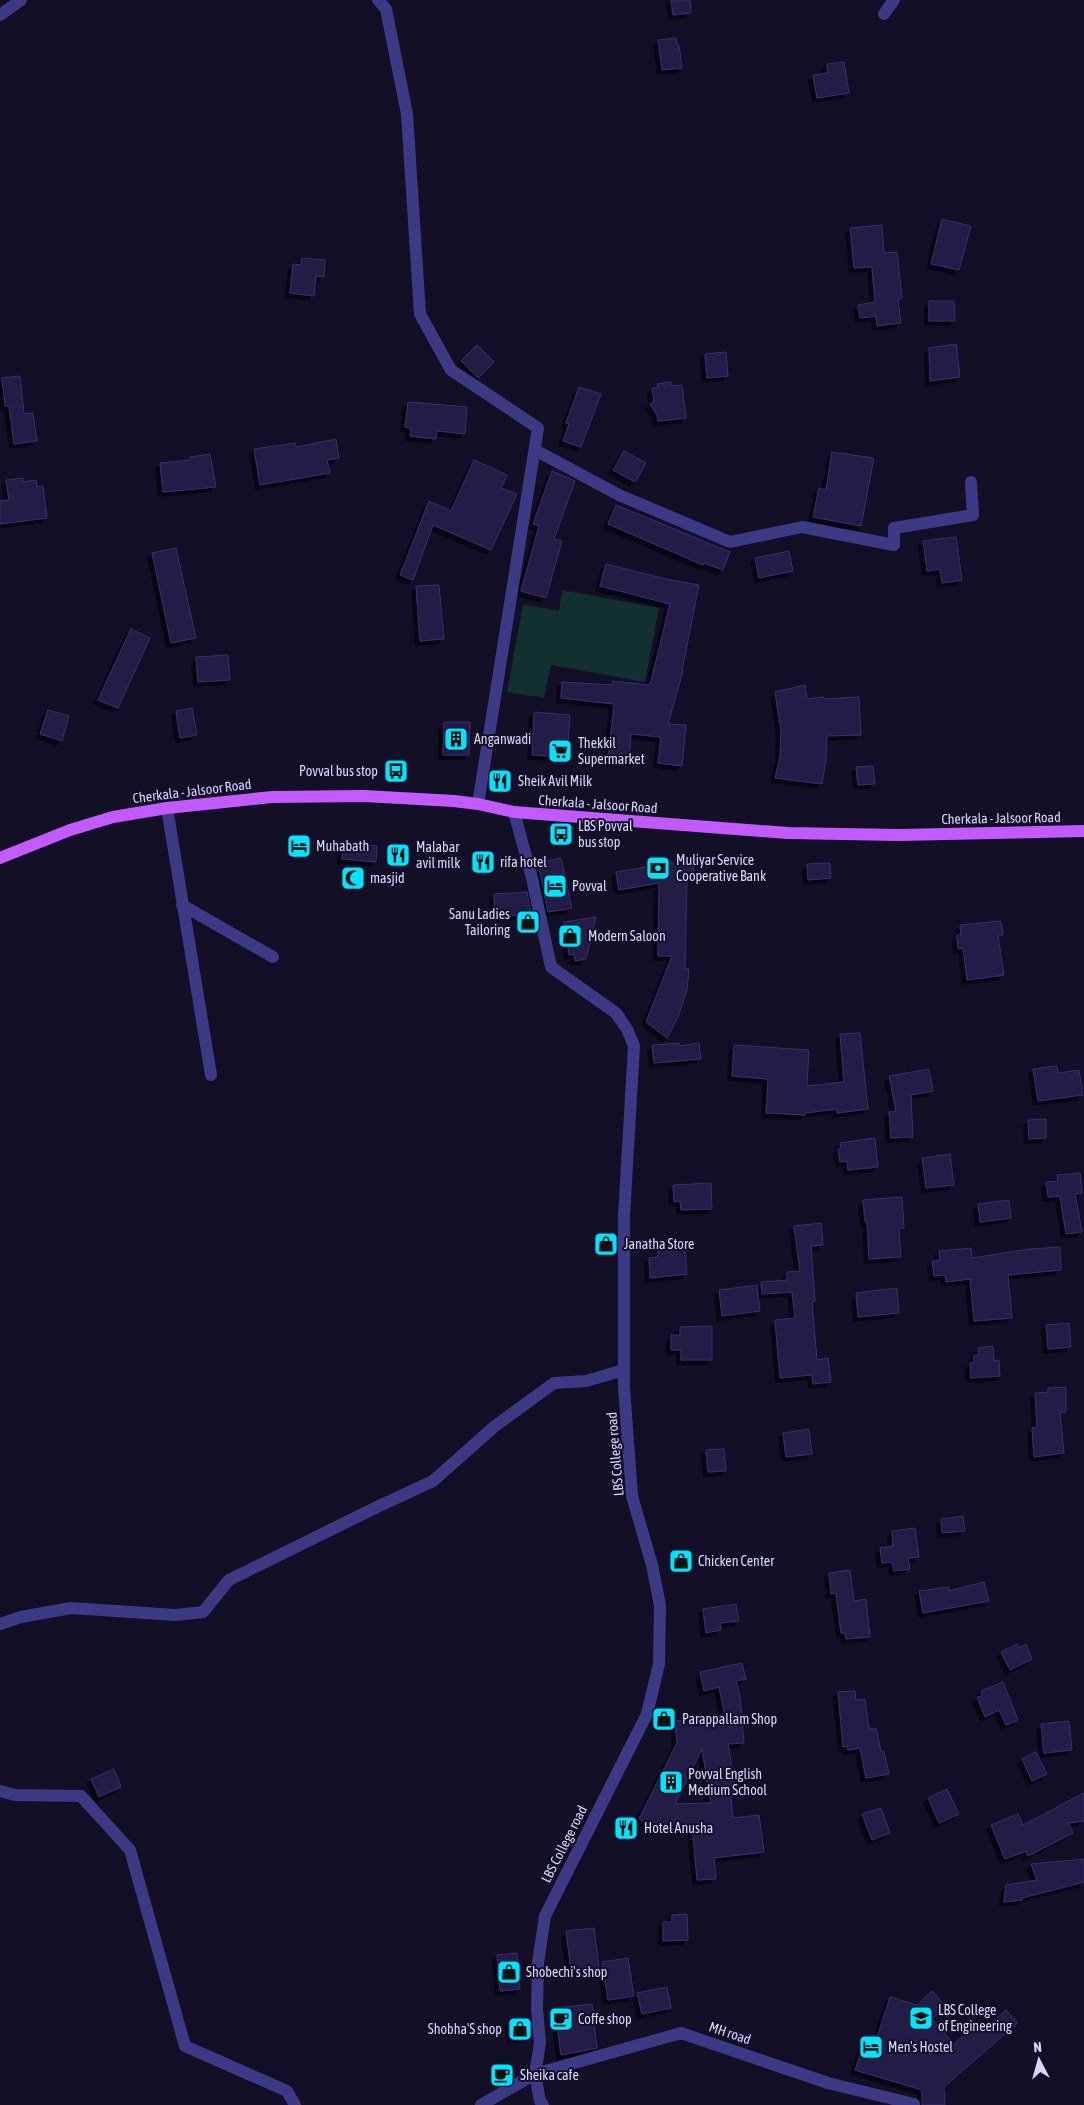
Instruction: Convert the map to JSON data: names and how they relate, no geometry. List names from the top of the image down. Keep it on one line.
{"streets":{"main road":["Cherkala - Jalsoor Road"],"street":["LBS College road","MH road"]},"crossings":[["Cherkala - Jalsoor Road","LBS College road"],["LBS College road","MH road"]],"places":{"building":["Anganwadi","Povval English Medium School"],"supermarket":["Thekkil Supermarket"],"bus stop":["Povval bus stop","LBS Povval bus stop"],"restaurant":["Sheik Avil Milk","Malabar avil milk","rifa hotel","Hotel Anusha"],"hotel":["Muhabath","Povval","Men's Hostel"],"bank":["Muliyar Service Cooperative Bank"],"mosque":["masjid"],"shop":["Sanu Ladies Tailoring","Modern Saloon","Janatha Store","Chicken Center","Parappallam Shop","Shobechi's shop","Shobha'S shop"],"school or university":["LBS College of Engineering"],"cafe":["Coffe shop","Sheika cafe"]},"north":"top"}
